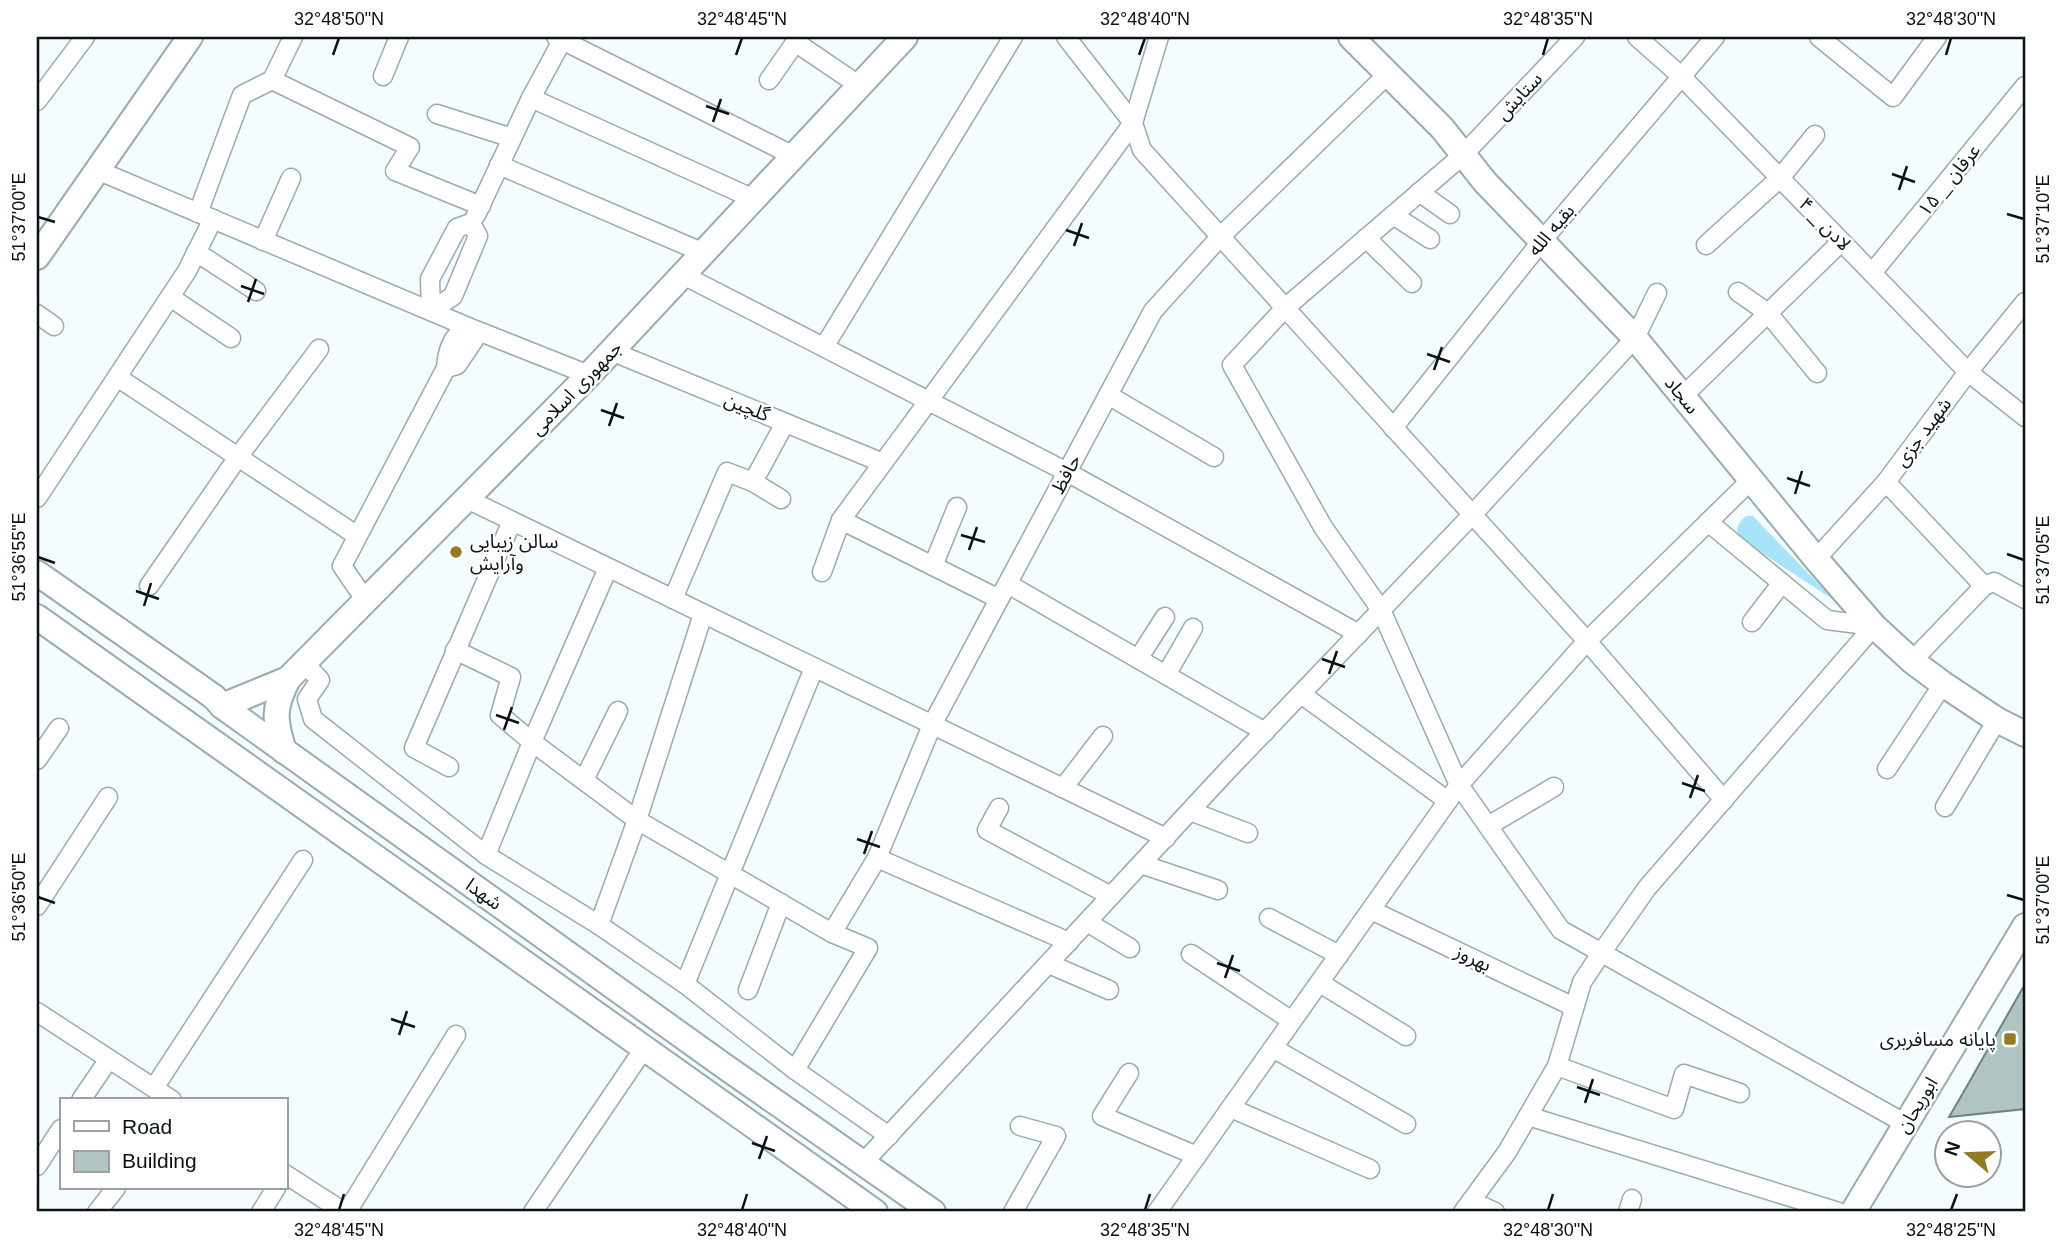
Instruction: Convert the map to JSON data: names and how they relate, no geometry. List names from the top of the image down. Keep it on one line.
{"streets":{"street":["ستایش","عرفان _ ۱۵","لادن _ ۴","بقیه الله","جمهوری اسلامی","سجاد","گلچین","شهید جزی","حافظ","شهدا","بهروز","ابوریحان"]},"crossings":[["ستایش","سجاد"],["عرفان _ ۱۵","لادن _ ۴"],["لادن _ ۴","بقیه الله"],["لادن _ ۴","شهید جزی"],["بقیه الله","سجاد"],["جمهوری اسلامی","گلچین"],["جمهوری اسلامی","شهدا"],["سجاد","شهید جزی"],["سجاد","حافظ"]],"places":{"other":["سالن زیبایی وآرایش"],"transit":["پایانه مسافربری"]},"legend":["Road","Building"],"north":"left","coordinates":["32°48'50\"N","32°48'45\"N","32°48'40\"N","32°48'35\"N","32°48'30\"N","51°37'00\"E","51°37'10\"E","51°36'55\"E","51°37'05\"E","51°36'50\"E","32°48'25\"N"]}
